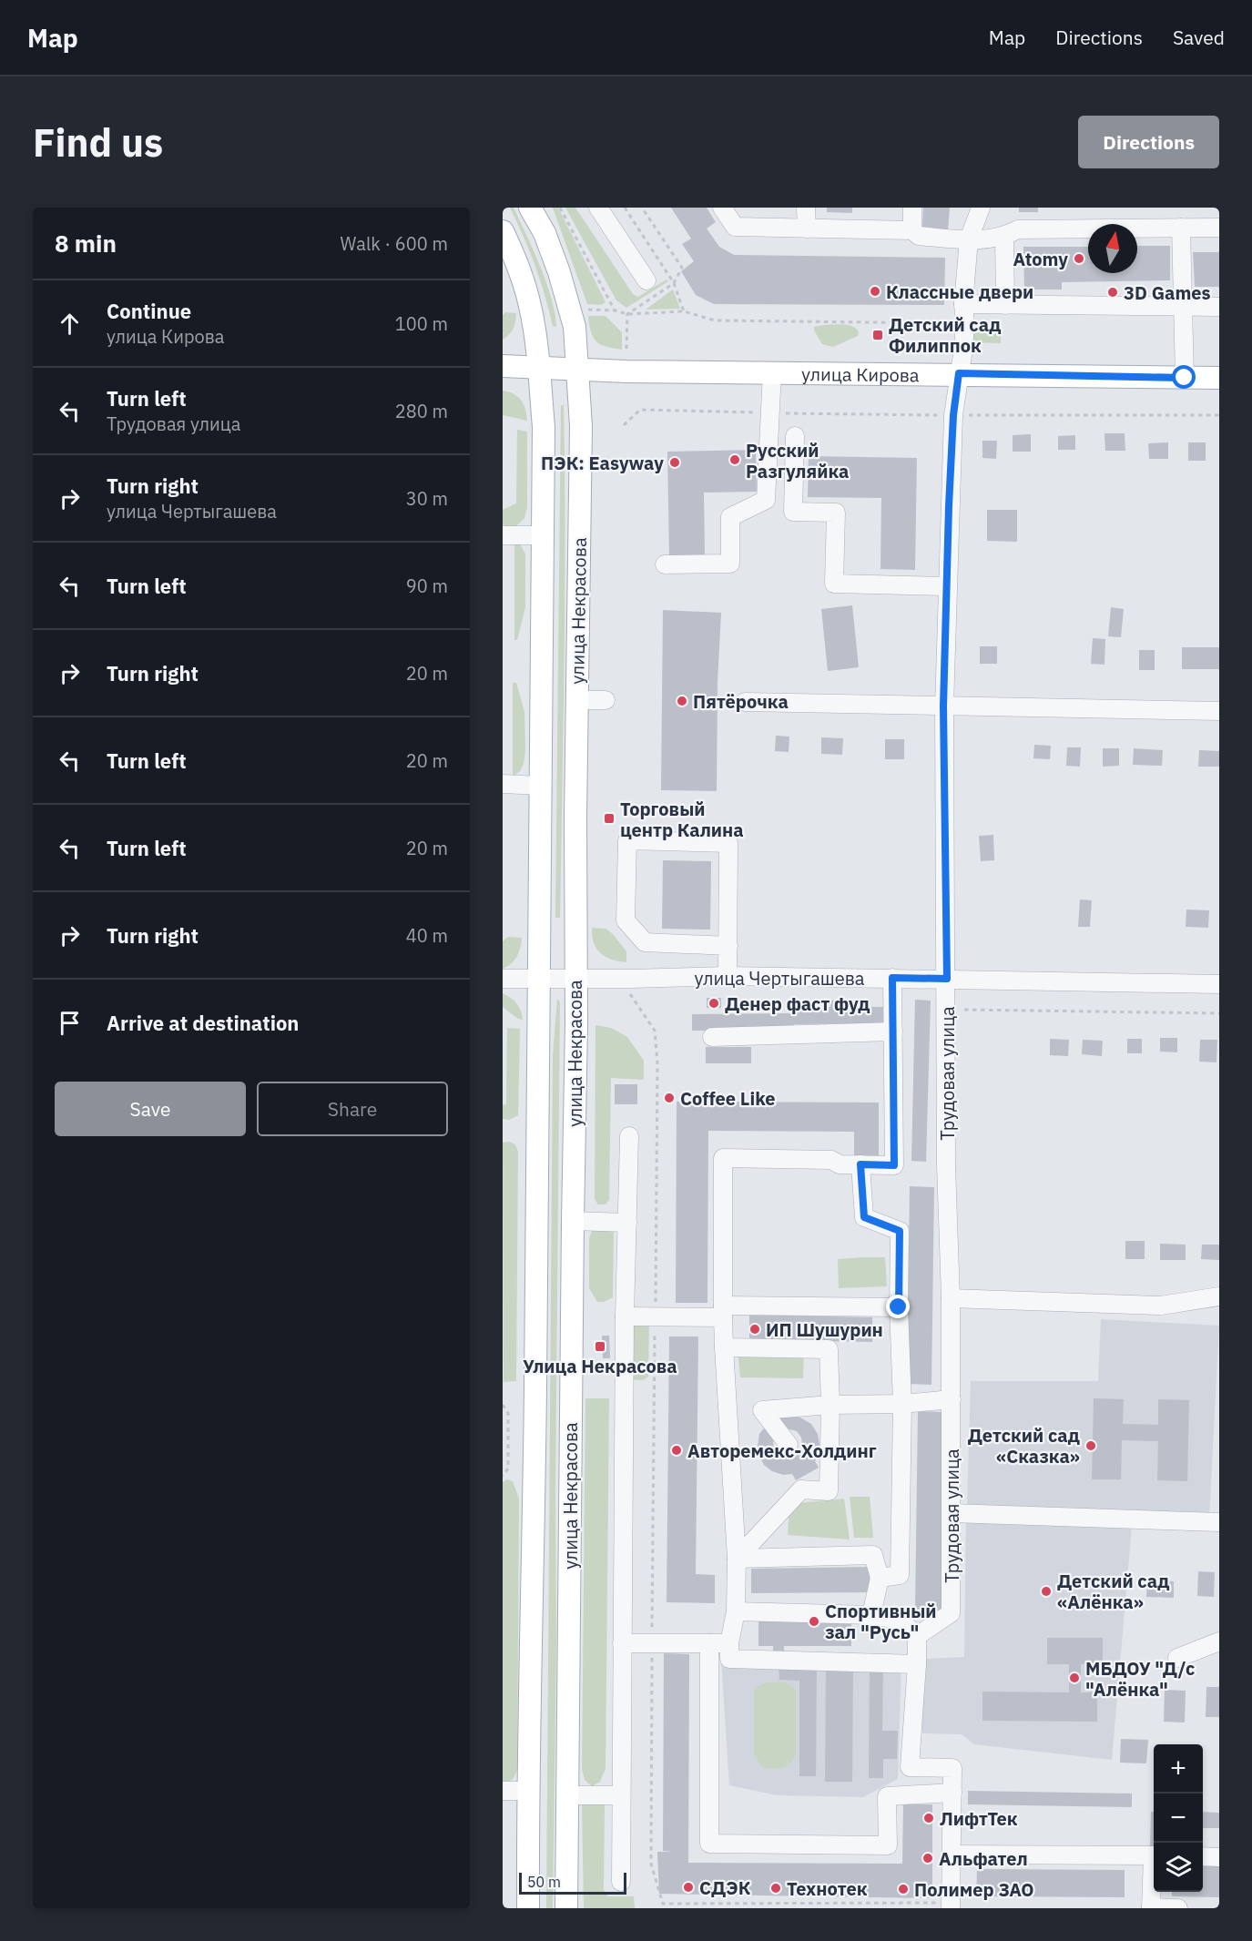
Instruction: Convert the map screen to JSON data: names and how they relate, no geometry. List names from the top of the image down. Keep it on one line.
{"streets":{"main road":["улица Кирова","улица Некрасова"],"street":["улица Чертыгашева","Трудовая улица"]},"crossings":[["улица Кирова","улица Некрасова"],["улица Кирова","Трудовая улица"],["улица Некрасова","улица Чертыгашева"],["улица Чертыгашева","Трудовая улица"]],"places":{"other":["Atomy","Классные двери","3D Games","Русский Разгуляйка","ПЭК: Easyway","Пятёрочка","Денер фаст фуд","Coffee Like","ИП Шушурин","Детский сад «Сказка»","Авторемекс-Холдинг","Детский сад «Алёнка»","Спортивный зал \"Русь\"","МБДОУ \"Д/с \"Алёнка\"","ЛифтТек","Альфател","СДЭК","Технотек","Полимер ЗАО"],"transit":["Детский сад Филиппок","Торговый центр Калина","Улица Некрасова"]},"scale_bar":"50 m","north":"top","page":{"header":"Map","nav":["Map","Directions","Saved"],"buttons":["Directions",["Save","Share"]],"title":"Find us","heading":["8 min","Walk · 600 m"],"list":[["Continue","улица Кирова","100 m"],["Turn left","Трудовая улица","280 m"],["Turn right","улица Чертыгашева","30 m"],["Turn left","90 m"],["Turn right","20 m"],["Turn left","20 m"],["Turn left","20 m"],["Turn right","40 m"],"Arrive at destination"],"map_buttons":["+","−"],"scale":"50 m"}}
